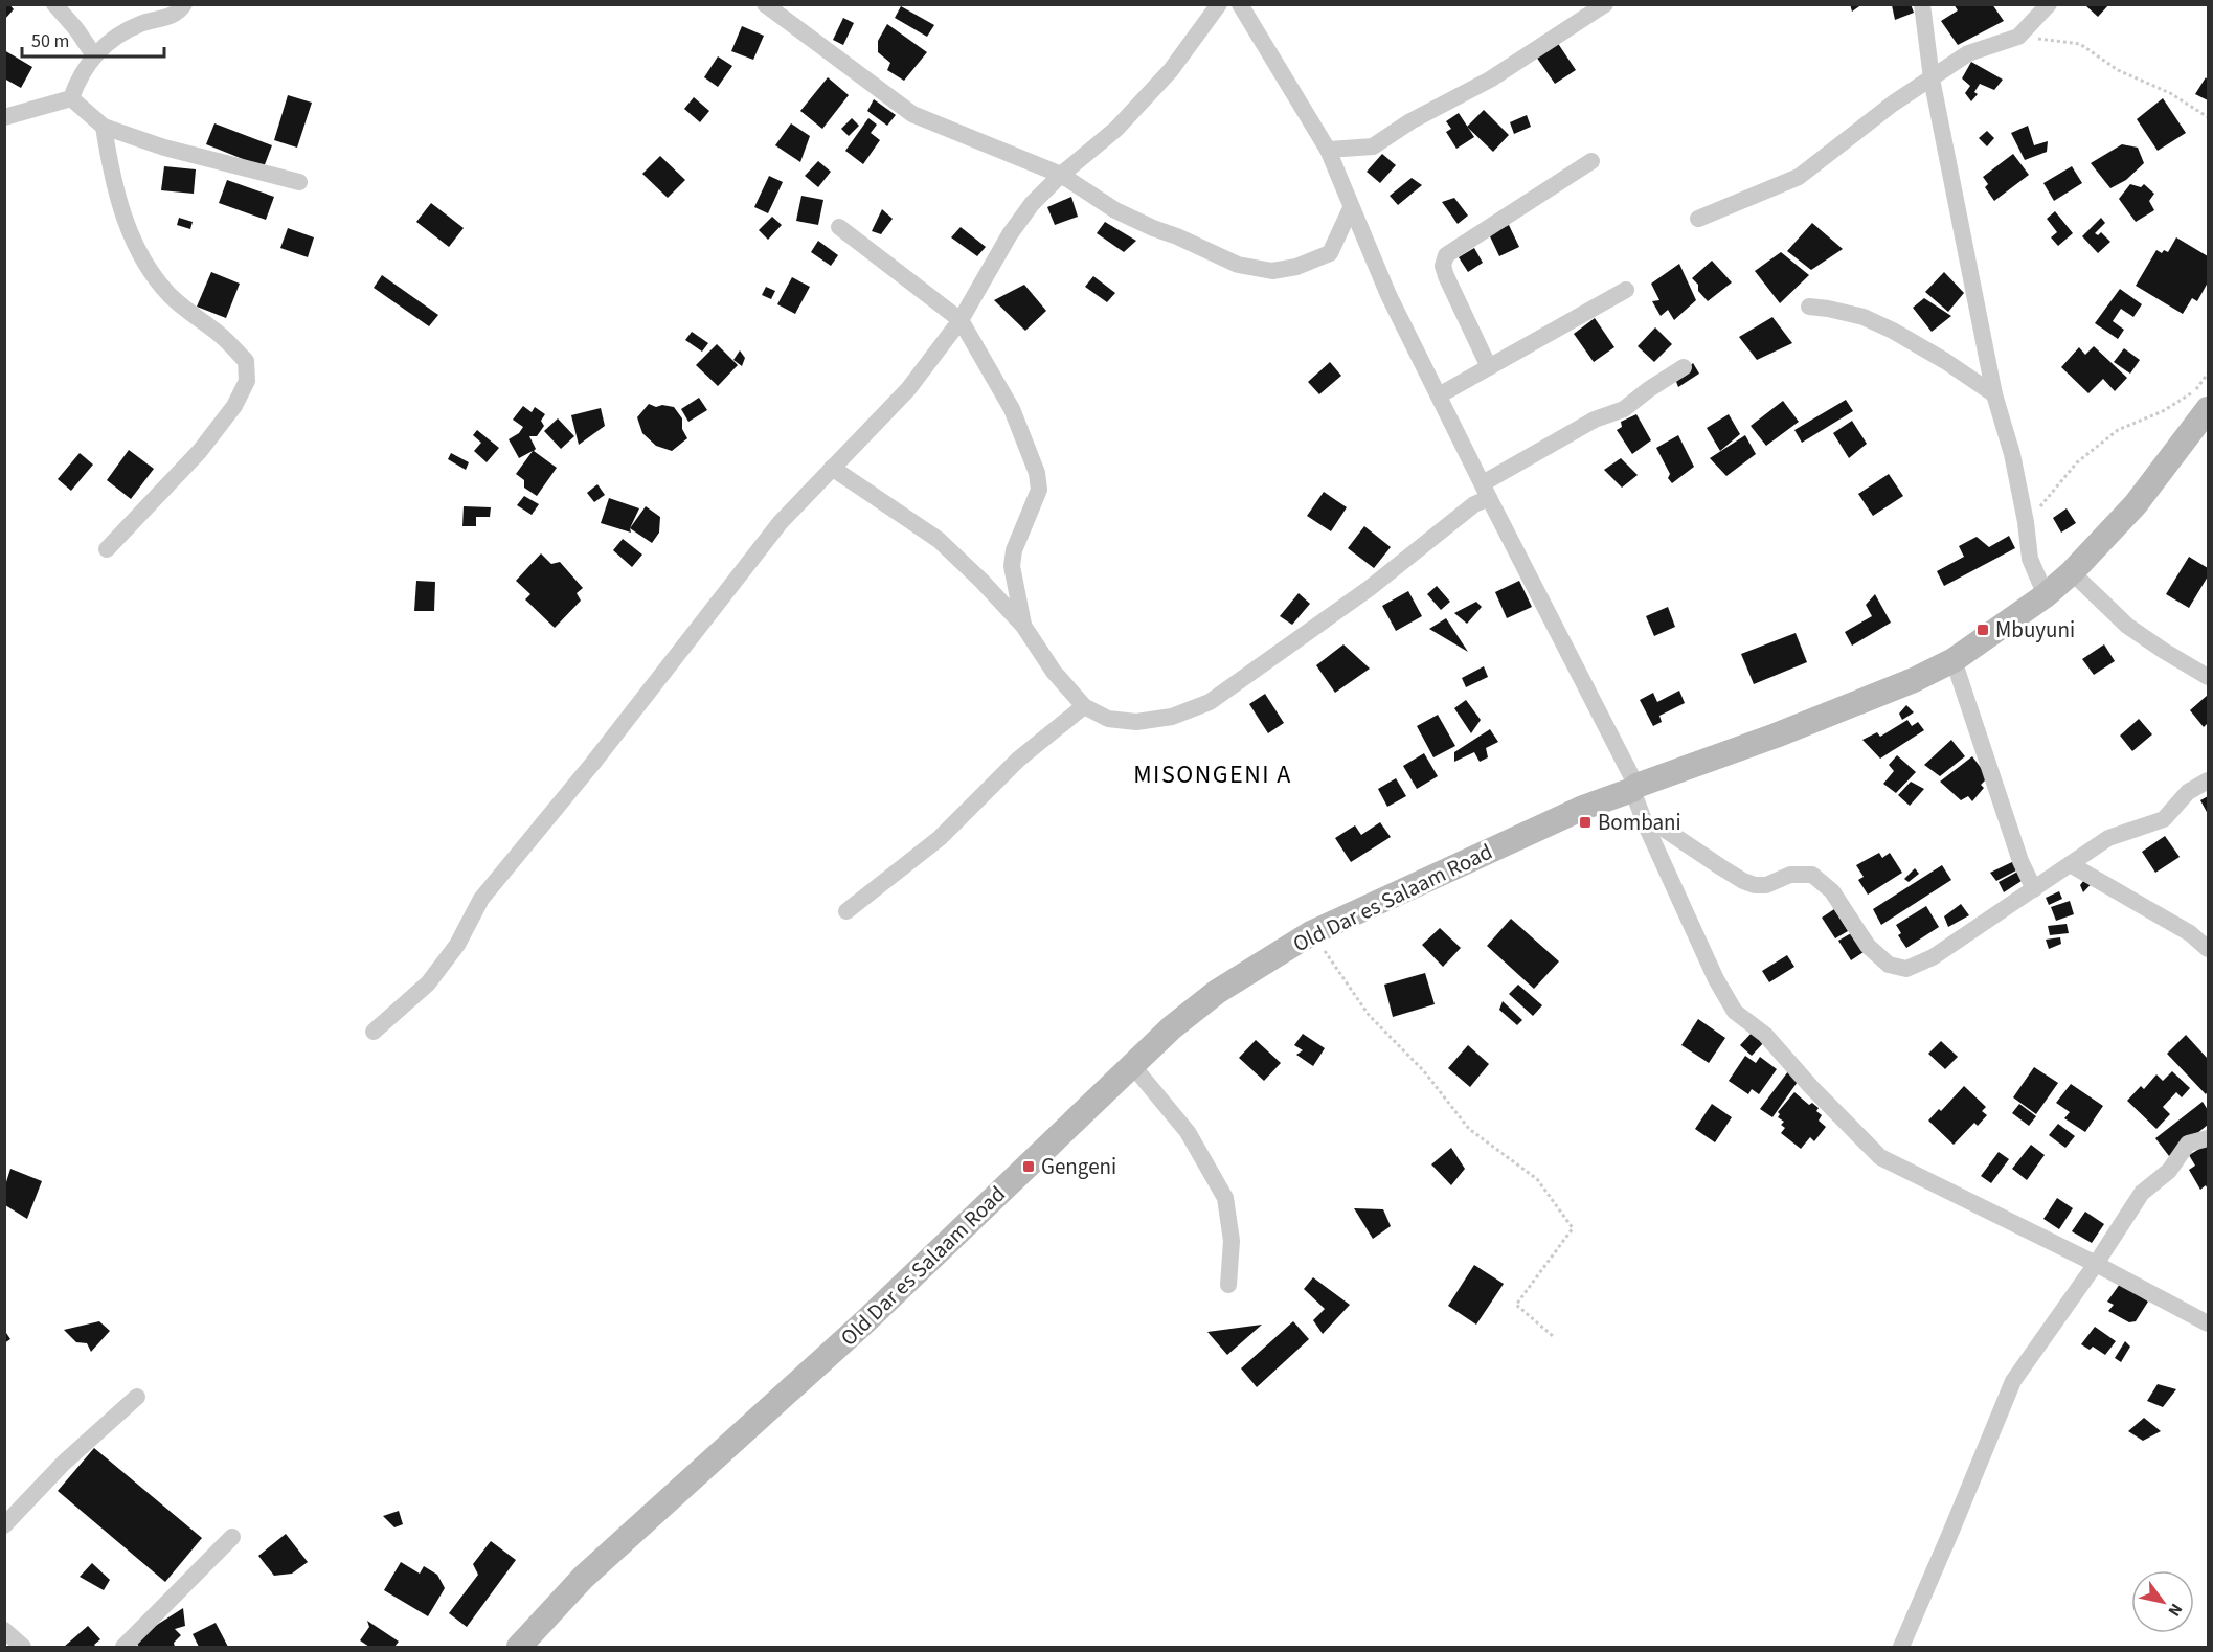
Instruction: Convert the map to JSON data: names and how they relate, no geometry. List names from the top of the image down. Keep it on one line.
{"streets":{"street":["Old Dar es Salaam Road"]},"districts":["MISONGENI A"],"places":{"transit":["Mbuyuni","Bombani","Gengeni"]},"scale_bar":"50 m","north":"bottom right"}
